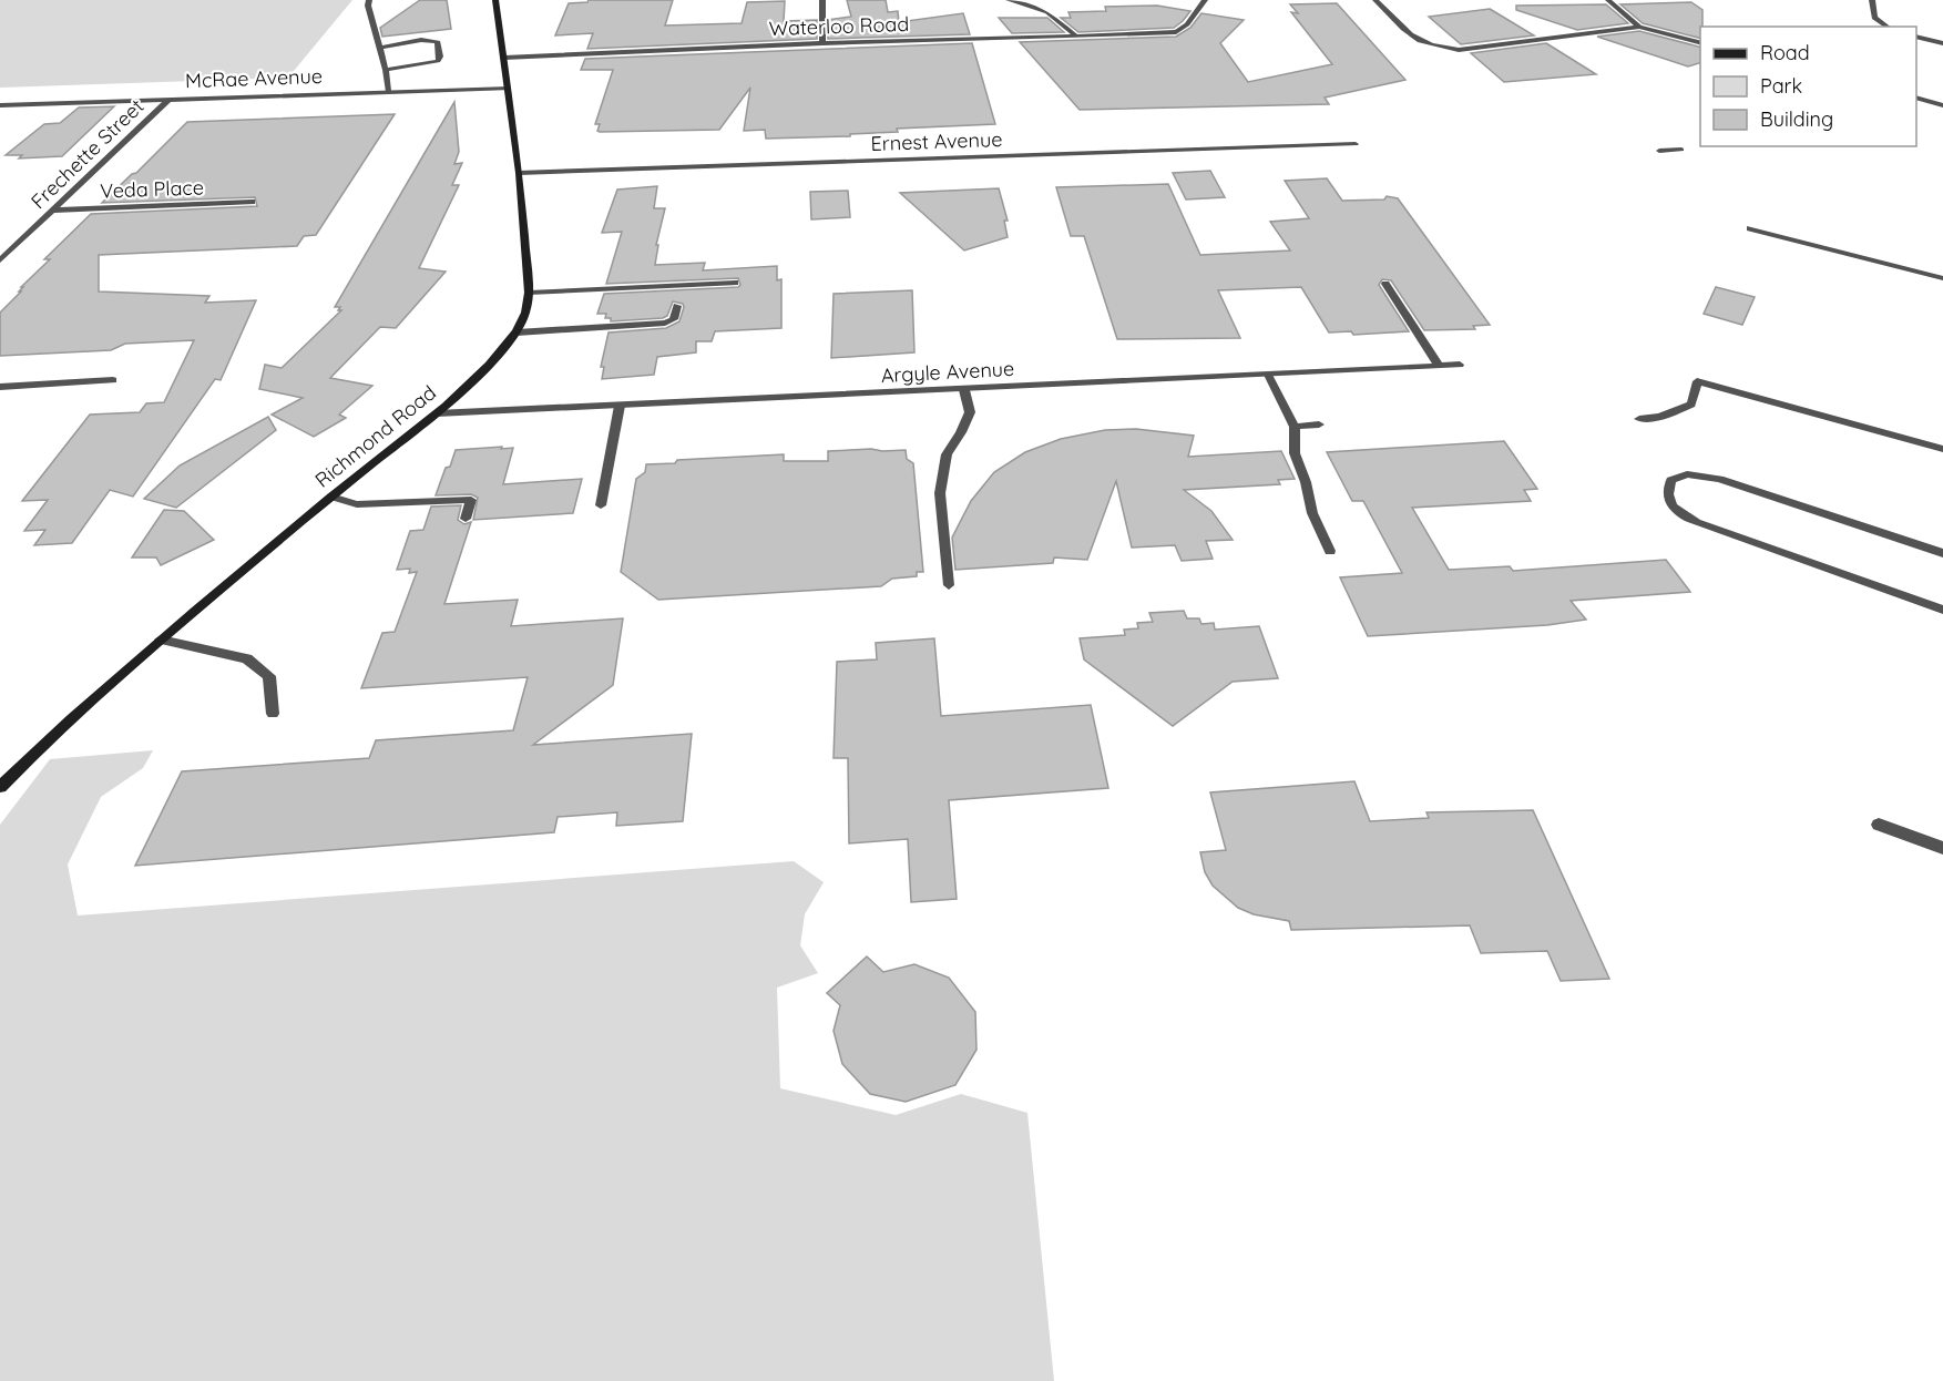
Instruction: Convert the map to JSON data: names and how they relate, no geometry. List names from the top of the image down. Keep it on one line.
{"streets":{"main road":["Richmond Road"],"street":["Waterloo Road","McRae Avenue","Ernest Avenue","Frechette Street","Veda Place","Argyle Avenue"]},"crossings":[["Waterloo Road","Richmond Road"],["McRae Avenue","Frechette Street"],["McRae Avenue","Richmond Road"],["Ernest Avenue","Richmond Road"],["Frechette Street","Veda Place"],["Argyle Avenue","Richmond Road"]],"legend":["Road","Park","Building"]}
